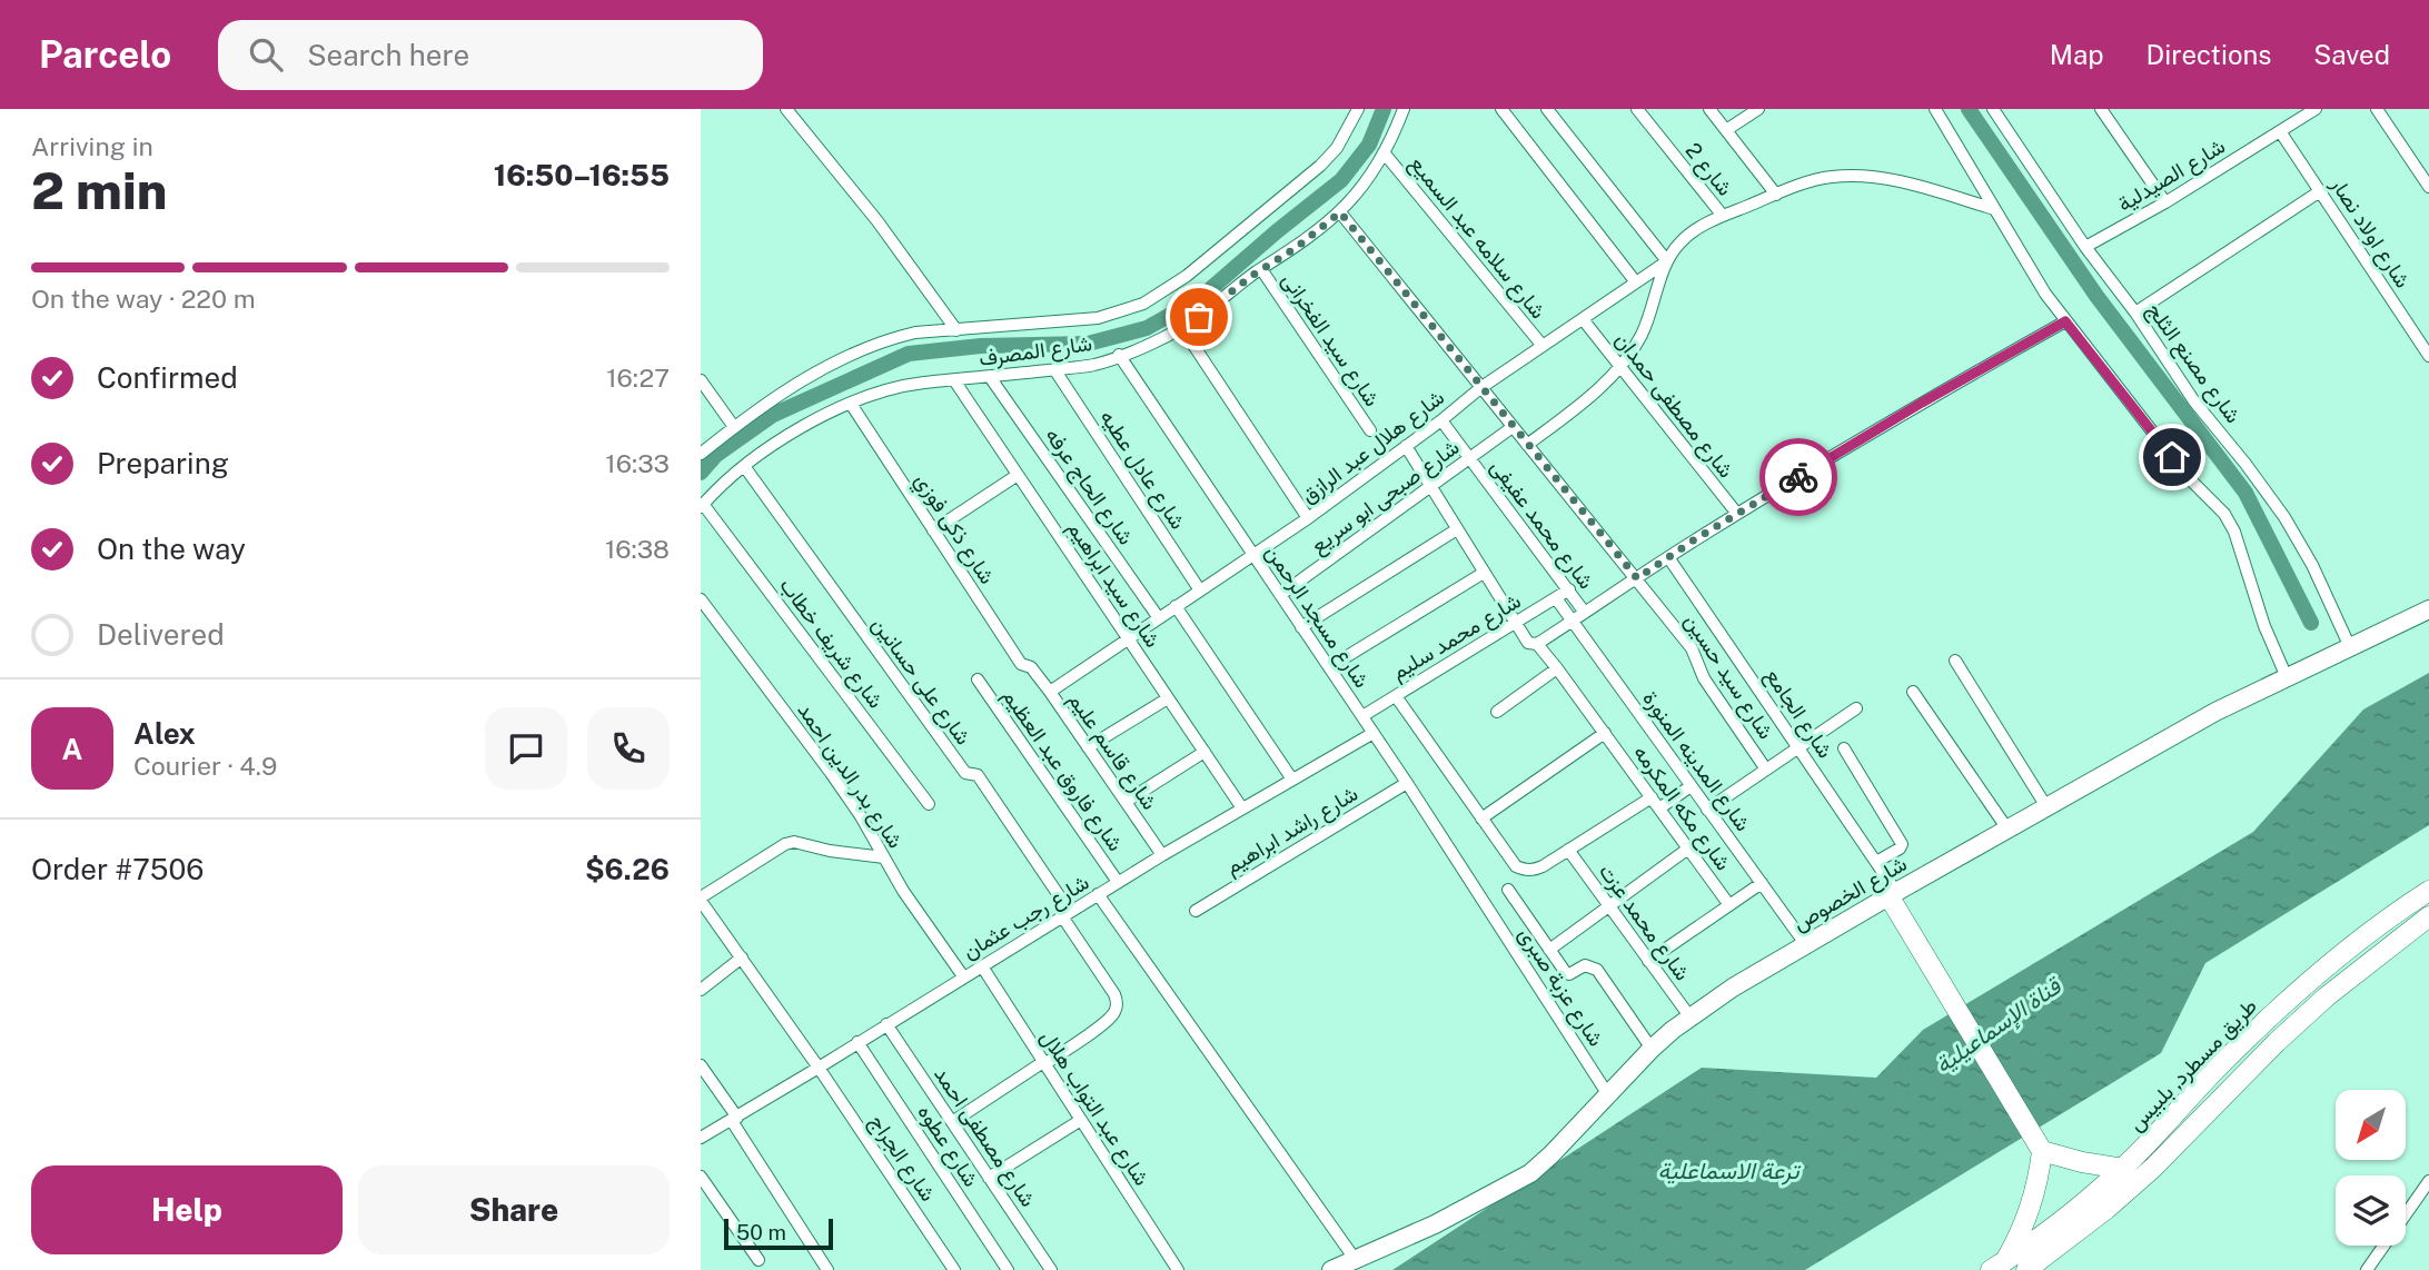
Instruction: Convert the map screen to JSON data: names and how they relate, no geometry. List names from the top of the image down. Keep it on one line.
{"streets":{"main road":["شارع الخصوص","طريق مسطرد, بلبيس"],"street":["شارع 2","شارع الصيدلية","شارع اولاد نصار","شارع سلامه عبد السميع","شارع سيد الفخرانى","شارع المصرف","شارع مصنع الثلج","شارع مصطفى حمدان","شارع هلال عبد الرازق","شارع عادل عطيه","شارع الحاج عرفه","شارع صبحى ابو سريع","شارع محمد عفيفى","شارع ذكى فوزي","شارع سيد ابراهيم","شارع مسجد الرحمن","شارع محمد سليم","شارع شريف خطاب","شارع سيد حسين","شارع على حسانين","شارع الجامع","شارع قاسم عليم","شارع المدينه المنورة","شارع فاروق عبد العظيم","شارع بدر الدين احمد","شارع مكه المكرمه","شارع راشد ابراهيم","شارع رجب عثمان","شارع محمد عزت","شارع عزبة صبرى","شارع عبد التواب هلال","شارع مصطفى احمد","شارع عطوه","شارع الجراج"]},"crossings":[["شارع الصيدلية","شارع اولاد نصار"],["شارع الصيدلية","شارع مصنع الثلج"],["شارع سلامه عبد السميع","شارع المصرف"],["شارع سلامه عبد السميع","شارع هلال عبد الرازق"],["شارع سيد الفخرانى","شارع المصرف"],["شارع المصرف","شارع عادل عطيه"],["شارع المصرف","شارع الحاج عرفه"],["شارع المصرف","شارع ذكى فوزي"],["شارع المصرف","شارع سيد ابراهيم"],["شارع المصرف","شارع مسجد الرحمن"],["شارع المصرف","شارع شريف خطاب"],["شارع المصرف","شارع على حسانين"],["شارع مصنع الثلج","شارع الخصوص"],["شارع مصطفى حمدان","شارع هلال عبد الرازق"],["شارع هلال عبد الرازق","شارع عادل عطيه"],["شارع هلال عبد الرازق","شارع الحاج عرفه"],["شارع هلال عبد الرازق","شارع محمد عفيفى"],["شارع هلال عبد الرازق","شارع سيد ابراهيم"],["شارع هلال عبد الرازق","شارع مسجد الرحمن"],["شارع هلال عبد الرازق","شارع سيد حسين"],["شارع هلال عبد الرازق","شارع قاسم عليم"],["شارع هلال عبد الرازق","شارع مكه المكرمه"],["شارع صبحى ابو سريع","شارع محمد عفيفى"],["شارع صبحى ابو سريع","شارع مسجد الرحمن"],["شارع صبحى ابو سريع","شارع سيد حسين"],["شارع صبحى ابو سريع","شارع مكه المكرمه"],["شارع محمد عفيفى","شارع محمد سليم"],["شارع ذكى فوزي","شارع قاسم عليم"],["شارع سيد ابراهيم","شارع رجب عثمان"],["شارع مسجد الرحمن","شارع محمد سليم"],["شارع مسجد الرحمن","شارع راشد ابراهيم"],["شارع مسجد الرحمن","شارع رجب عثمان"],["شارع مسجد الرحمن","شارع عزبة صبرى"],["شارع محمد سليم","شارع المدينه المنورة"],["شارع محمد سليم","شارع مكه المكرمه"],["شارع على حسانين","شارع رجب عثمان"],["شارع على حسانين","شارع عبد التواب هلال"],["شارع الجامع","شارع الخصوص"],["شارع قاسم عليم","شارع رجب عثمان"],["شارع المدينه المنورة","شارع الخصوص"],["شارع فاروق عبد العظيم","شارع رجب عثمان"],["شارع بدر الدين احمد","شارع رجب عثمان"],["شارع الخصوص","شارع محمد عزت"],["شارع الخصوص","شارع عزبة صبرى"],["شارع رجب عثمان","شارع عبد التواب هلال"],["شارع رجب عثمان","شارع مصطفى احمد"],["شارع رجب عثمان","شارع عطوه"],["شارع رجب عثمان","شارع الجراج"]],"water":["قناة الإسماعيلية","ترعة الاسماعلية"],"scale_bar":"50 m","north":"bottom left","page":{"header":"Parcelo","search":"Search here","nav":["Map","Directions","Saved"],"heading":["2 min","Arriving in","16:50–16:55"],"panel":["Alex","Courier · 4.9","Order #7506","$6.26"],"bar":"On the way · 220 m","list":[["Confirmed","16:27"],["Preparing","16:33"],["On the way","16:38"],"Delivered"],"round":"A","buttons":["Help","Share"],"scale":"50 m"}}
